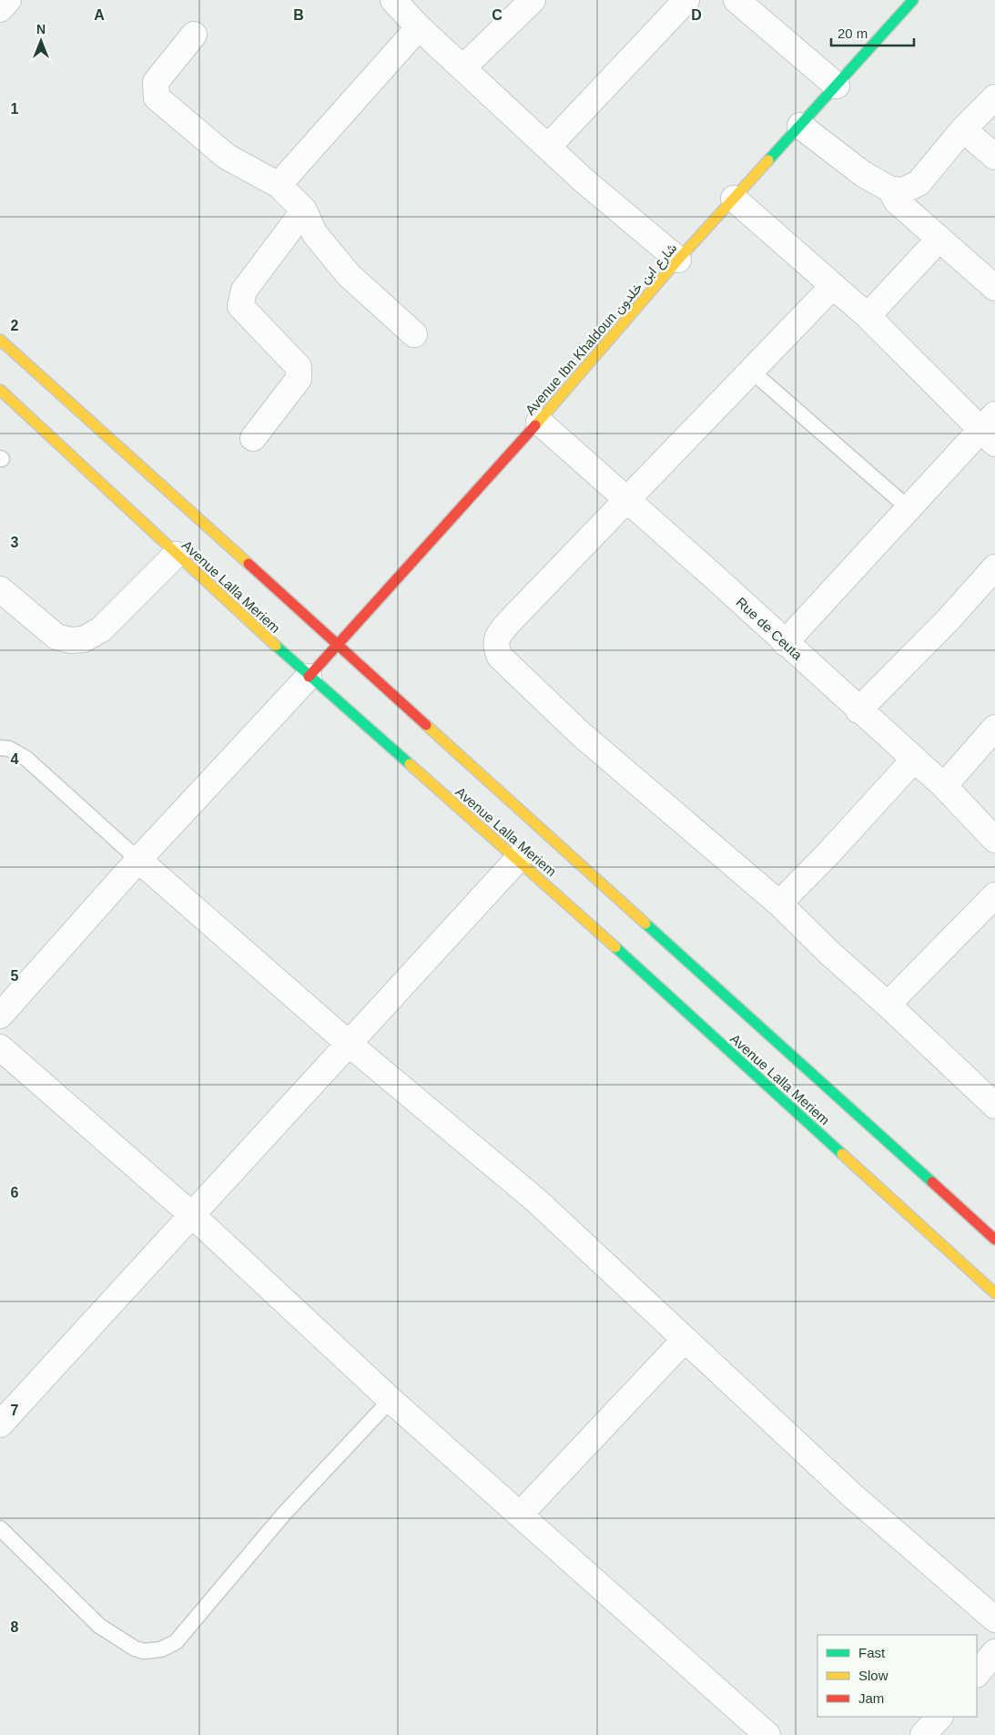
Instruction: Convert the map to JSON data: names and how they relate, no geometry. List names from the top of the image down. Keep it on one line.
{"streets":{"street":["Avenue Ibn Khaldoun شارع ابن خلدون","Avenue Lalla Meriem","Rue de Ceuta"]},"crossings":[["Avenue Ibn Khaldoun شارع ابن خلدون","Avenue Lalla Meriem"],["Avenue Ibn Khaldoun شارع ابن خلدون","Rue de Ceuta"]],"legend":["Fast","Slow","Jam"],"scale_bar":"20 m","north":"top","grid":{"columns":["A","B","C","D"],"rows":["1","2","3","4","5","6","7","8"]}}
